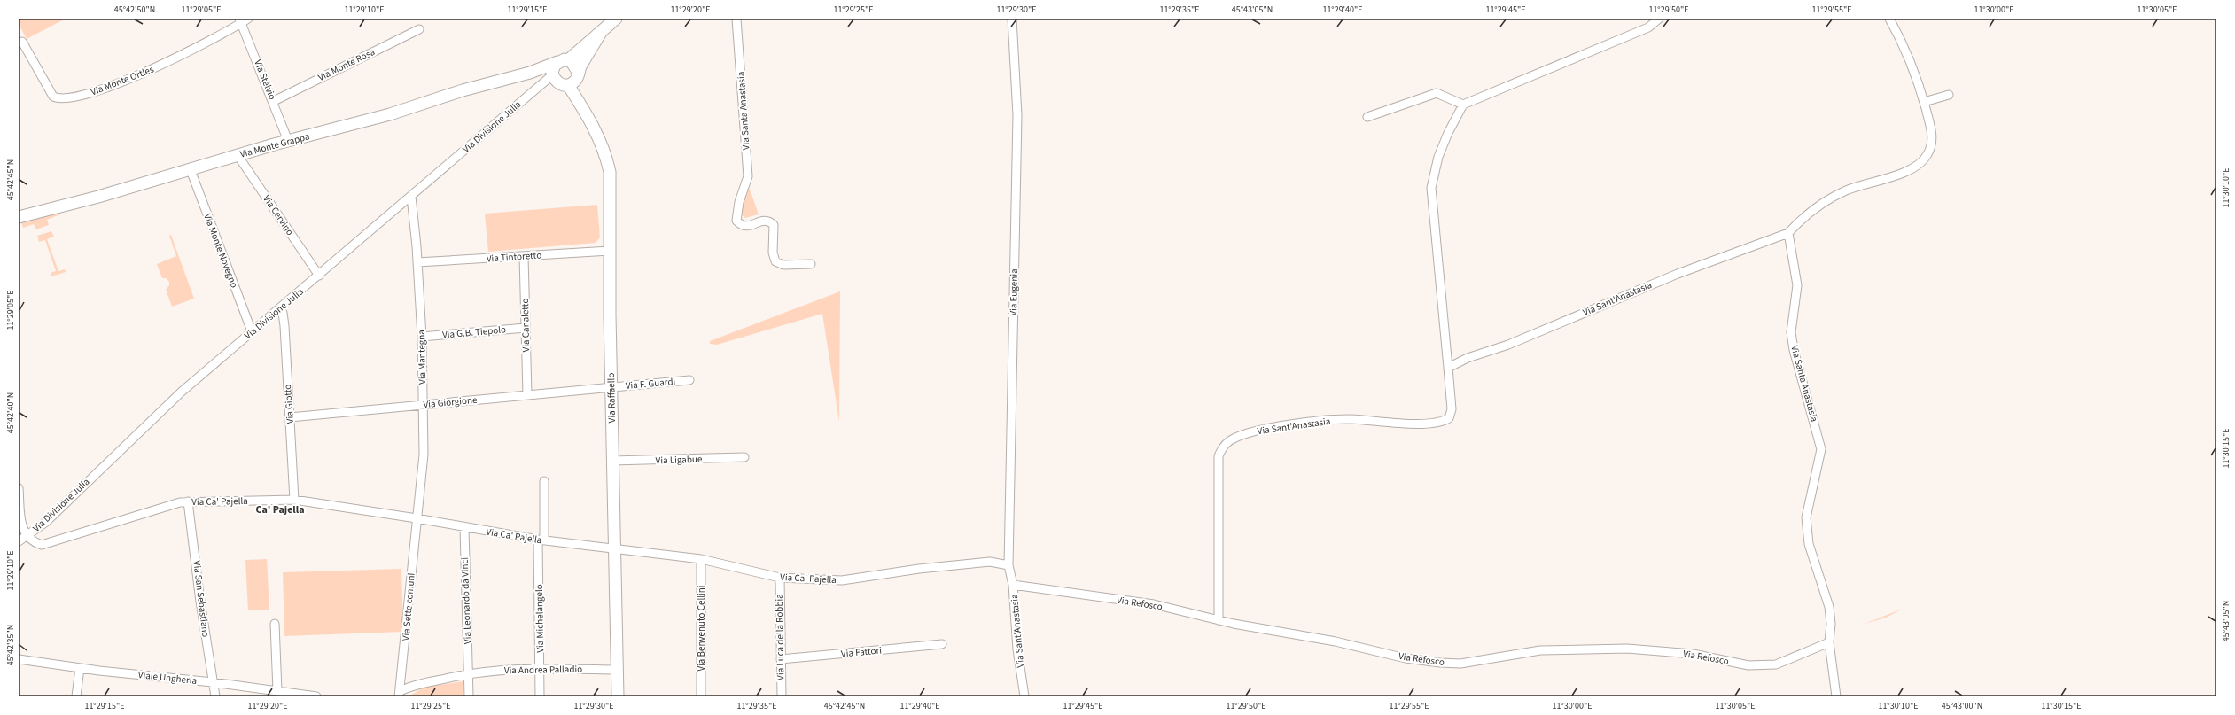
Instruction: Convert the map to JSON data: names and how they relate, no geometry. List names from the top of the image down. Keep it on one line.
{"streets":{"main road":["Via Monte Grappa","Via Raffaello"],"street":["Via Monte Rosa","Via Stelvio","Via Monte Ortles","Via Santa Anastasia","Via Divisione Julia","Via Cervino","Via Monte Novegno","Via Tintoretto","Via Eugenia","Via Sant'Anastasia","Via Canaletto","Via G.B. Tiepolo","Via Mantegna","Via F. Guardi","Via Giorgione","Via Giotto","Via Ligabue","Via Ca' Pajella","Via San Sebastiano","Via Leonardo da Vinci","Via Refosco","Via Sette comuni","Via Michelangelo","Via Benvenuto Cellini","Via Luca della Robbia","Via Fattori","Via Andrea Palladio","Viale Ungheria"]},"crossings":[["Via Monte Rosa","Via Stelvio"],["Via Stelvio","Via Monte Ortles"],["Via Stelvio","Via Monte Grappa"],["Via Santa Anastasia","Via Sant'Anastasia"],["Via Santa Anastasia","Via Refosco"],["Via Divisione Julia","Via Monte Grappa"],["Via Divisione Julia","Via Cervino"],["Via Divisione Julia","Via Monte Novegno"],["Via Divisione Julia","Via Mantegna"],["Via Divisione Julia","Via Raffaello"],["Via Divisione Julia","Via Giotto"],["Via Divisione Julia","Via Ca' Pajella"],["Via Monte Grappa","Via Cervino"],["Via Monte Grappa","Via Monte Novegno"],["Via Monte Grappa","Via Raffaello"],["Via Tintoretto","Via Canaletto"],["Via Tintoretto","Via Mantegna"],["Via Tintoretto","Via Raffaello"],["Via Eugenia","Via Sant'Anastasia"],["Via Eugenia","Via Ca' Pajella"],["Via Sant'Anastasia","Via Ca' Pajella"],["Via Sant'Anastasia","Via Refosco"],["Via Canaletto","Via G.B. Tiepolo"],["Via Canaletto","Via Giorgione"],["Via G.B. Tiepolo","Via Mantegna"],["Via Mantegna","Via Giorgione"],["Via Mantegna","Via Ca' Pajella"],["Via Mantegna","Via Sette comuni"],["Via F. Guardi","Via Raffaello"],["Via F. Guardi","Via Giorgione"],["Via Raffaello","Via Giorgione"],["Via Raffaello","Via Ligabue"],["Via Raffaello","Via Ca' Pajella"],["Via Raffaello","Via Andrea Palladio"],["Via Giorgione","Via Giotto"],["Via Giotto","Via Ca' Pajella"],["Via Ca' Pajella","Via San Sebastiano"],["Via Ca' Pajella","Via Leonardo da Vinci"],["Via Ca' Pajella","Via Sette comuni"],["Via Ca' Pajella","Via Michelangelo"],["Via Ca' Pajella","Via Benvenuto Cellini"],["Via Ca' Pajella","Via Luca della Robbia"],["Via San Sebastiano","Viale Ungheria"],["Via Leonardo da Vinci","Via Andrea Palladio"],["Via Sette comuni","Via Andrea Palladio"],["Via Michelangelo","Via Andrea Palladio"],["Via Luca della Robbia","Via Fattori"]],"districts":["Ca' Pajella"],"coordinates":["45°42'50\"N","11°29'05\"E","11°29'10\"E","11°29'15\"E","11°29'20\"E","11°29'25\"E","11°29'30\"E","11°29'35\"E","45°43'05\"N","11°29'40\"E","11°29'45\"E","11°29'50\"E","11°29'55\"E","11°30'00\"E","11°30'05\"E","45°42'45\"N","11°30'10\"E","45°42'40\"N","11°30'15\"E","45°42'35\"N","45°43'00\"N"]}
